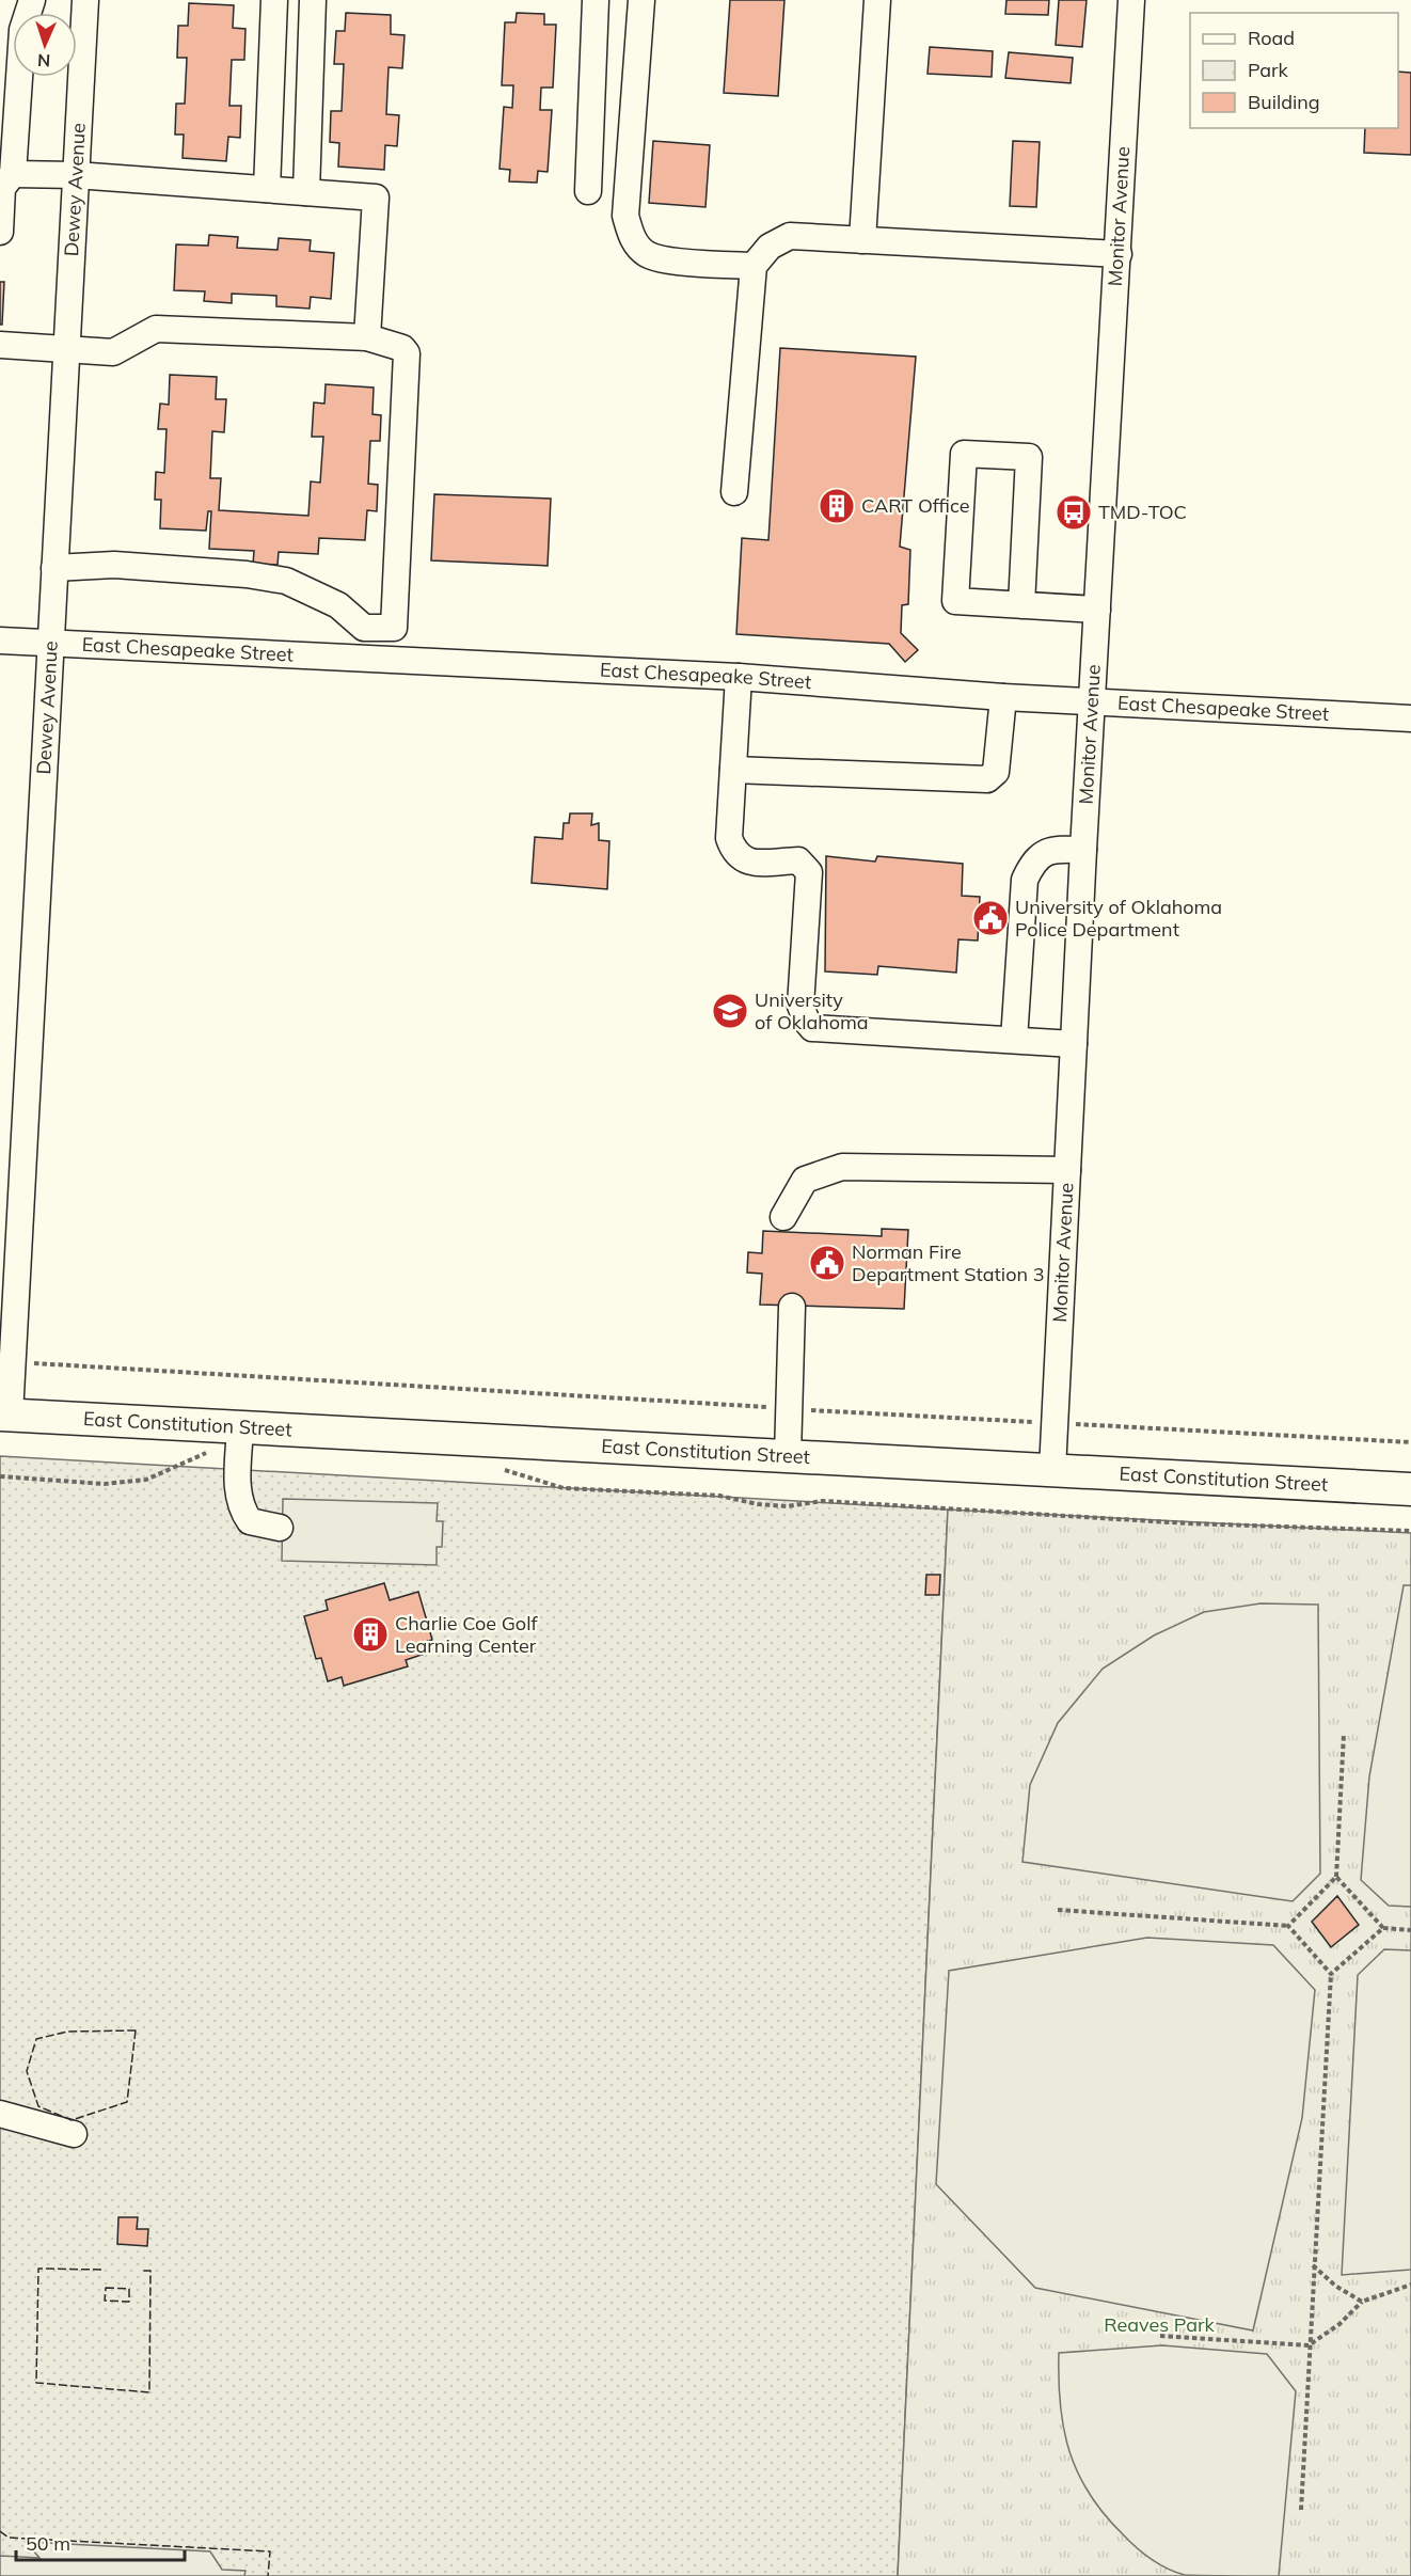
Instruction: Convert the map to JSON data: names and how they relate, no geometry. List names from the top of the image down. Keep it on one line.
{"streets":{"main road":["East Constitution Street"],"street":["Dewey Avenue","Monitor Avenue","East Chesapeake Street"]},"crossings":[["Dewey Avenue","East Chesapeake Street"],["Dewey Avenue","East Constitution Street"],["Monitor Avenue","East Chesapeake Street"],["Monitor Avenue","East Constitution Street"]],"parks":["Reaves Park"],"places":{"building":["CART Office","Charlie Coe Golf Learning Center"],"bus stop":["TMD-TOC"],"public building":["University of Oklahoma Police Department","Norman Fire Department Station 3"],"school or university":["University of Oklahoma"]},"legend":["Road","Park","Building"],"scale_bar":"50 m","north":"bottom"}
